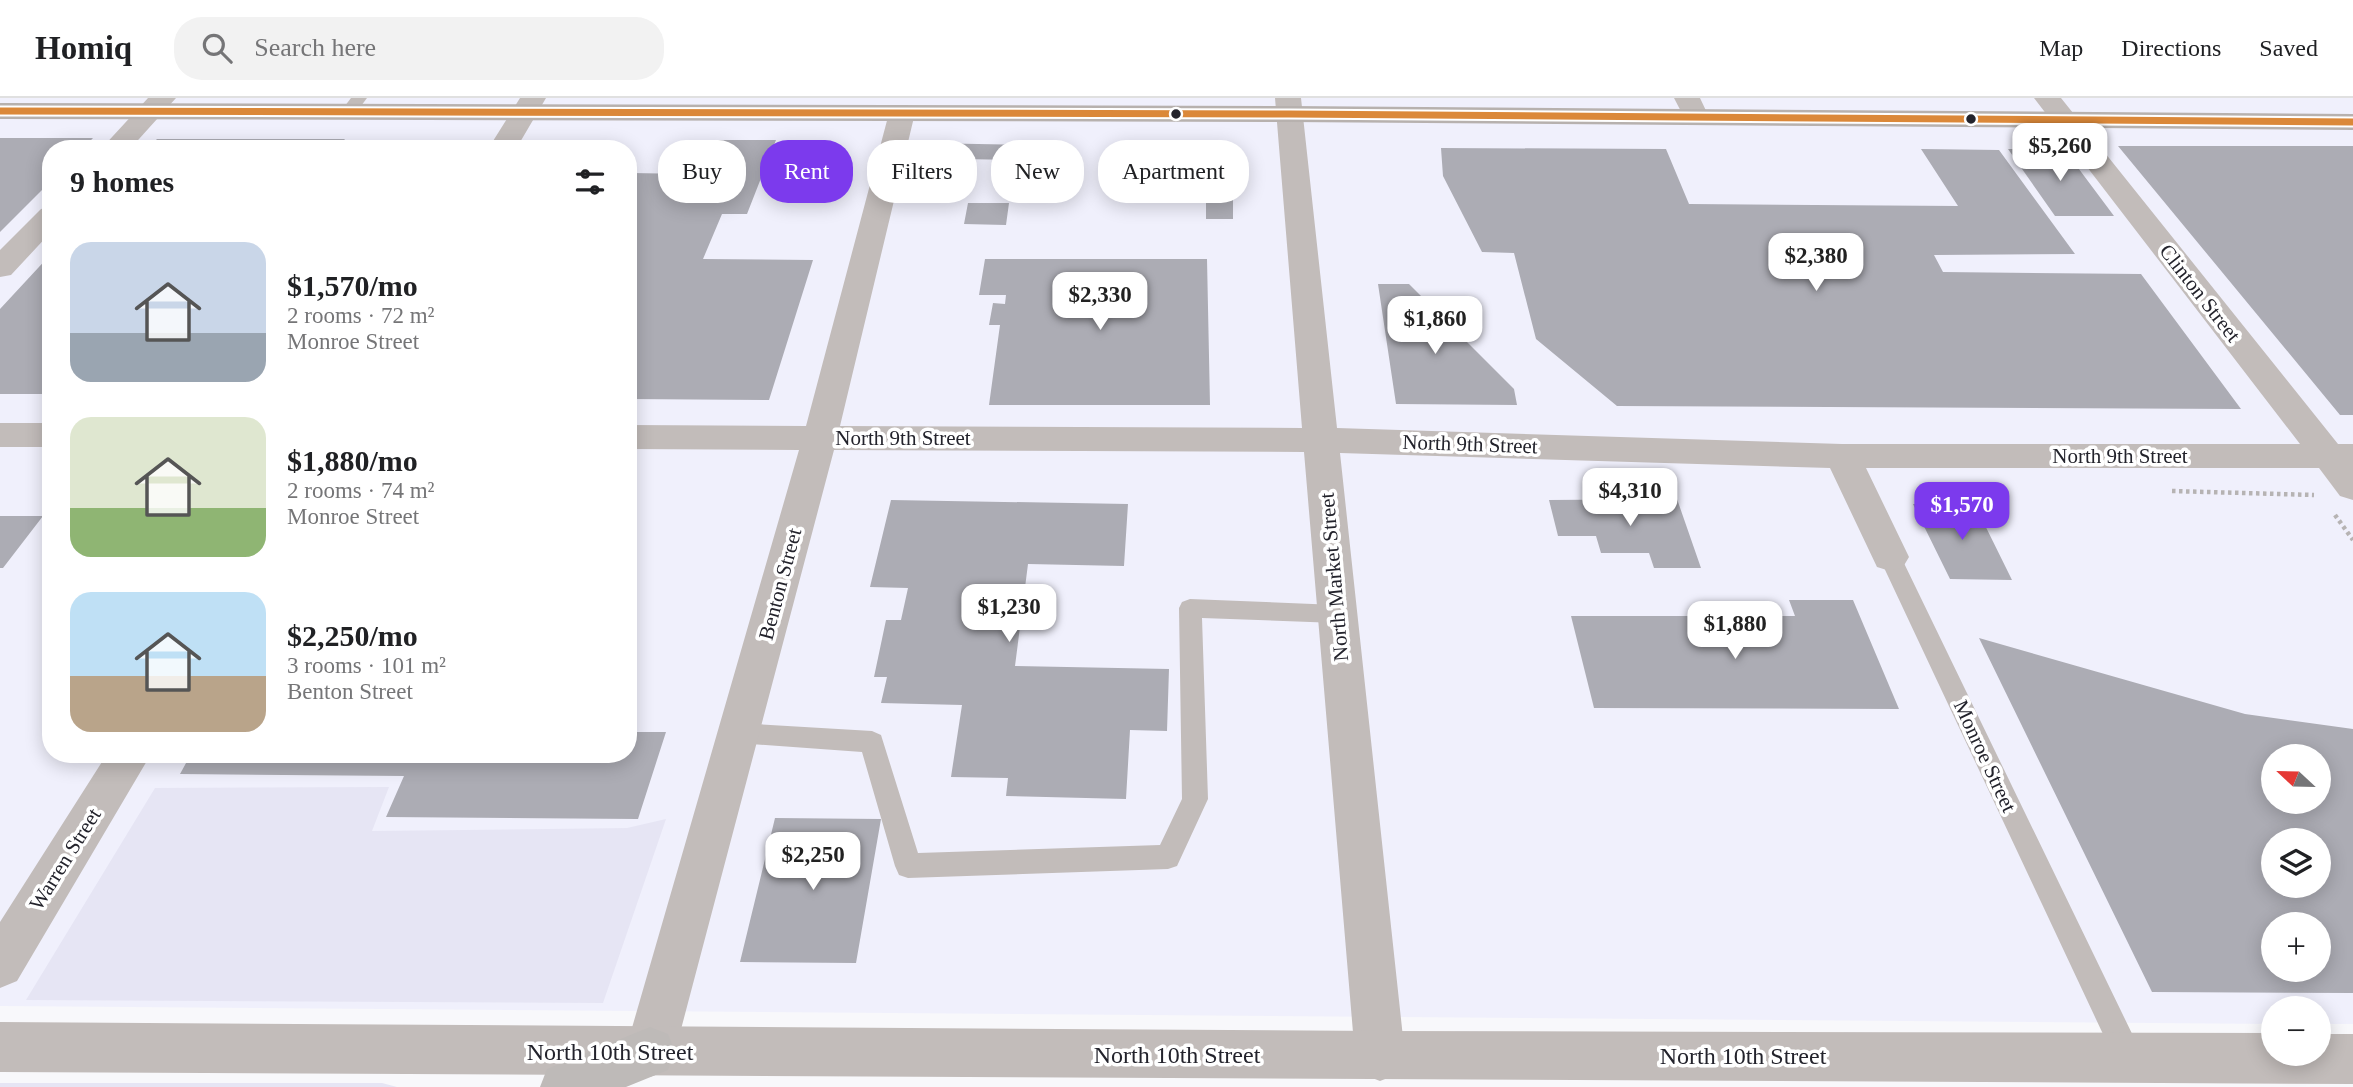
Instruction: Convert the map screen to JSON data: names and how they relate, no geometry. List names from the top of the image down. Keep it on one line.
{"streets":{"street":["Clinton Street","North 9th Street","North Market Street","Benton Street","Monroe Street","Warren Street","North 10th Street"]},"crossings":[["Clinton Street","North 9th Street"],["North 9th Street","North Market Street"],["North 9th Street","Benton Street"],["North 9th Street","Monroe Street"],["North Market Street","North 10th Street"],["Benton Street","North 10th Street"],["Monroe Street","North 10th Street"]],"north":"left","page":{"header":"Homiq","search":"Search here","nav":["Map","Directions","Saved"],"price":["$5,260","$2,380","$2,330","$1,860","$4,310","$1,570","$1,230","$1,880","$2,250"],"chip":["Buy","Rent","Filters","New","Apartment"],"heading":"9 homes","list":[{"name":"$1,570/mo","note":"2 rooms · 72 m² · Monroe Street"},{"name":"$1,880/mo","note":"2 rooms · 74 m² · Monroe Street"},{"name":"$2,250/mo","note":"3 rooms · 101 m² · Benton Street"}],"map_buttons":["+","−"]}}
